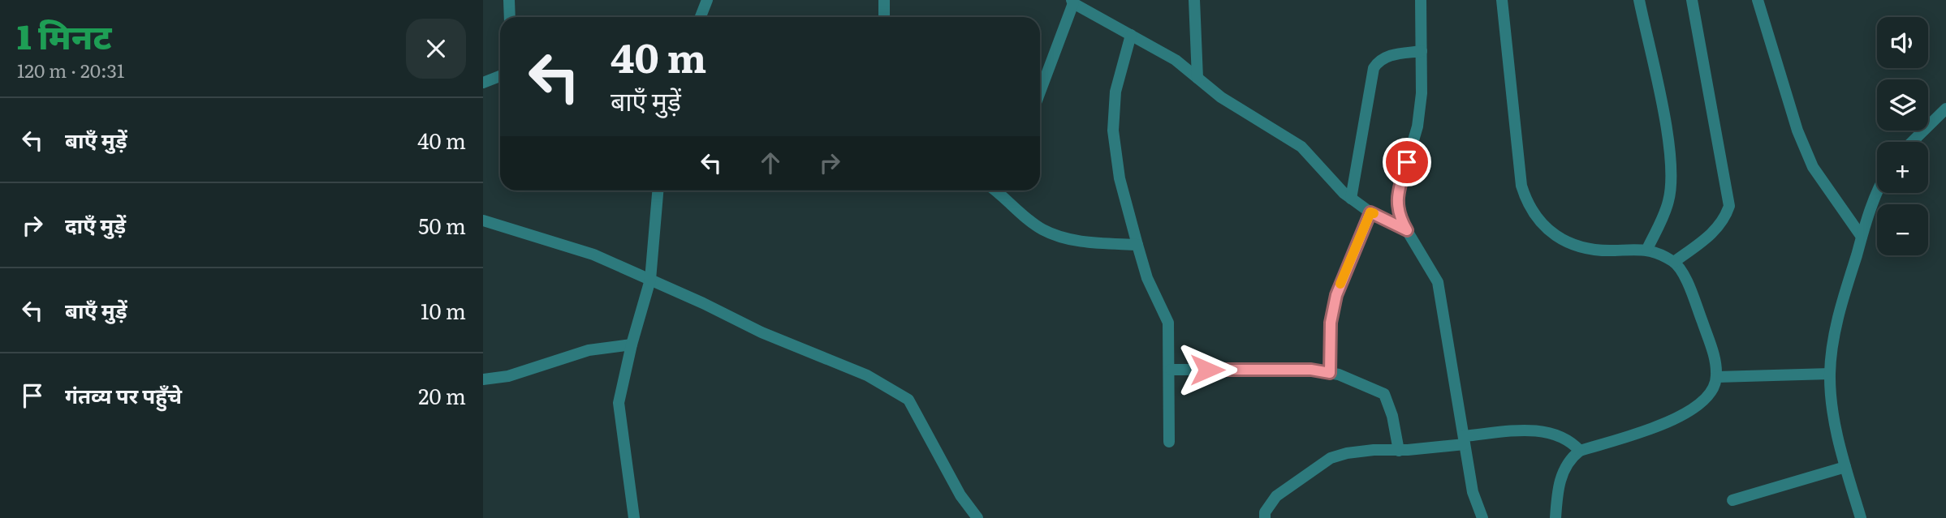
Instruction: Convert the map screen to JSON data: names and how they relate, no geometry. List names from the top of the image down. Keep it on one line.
{"page":{"heading":["1 मिनट","120 m · 20:31"],"map_buttons":["+","−"],"turn":["40 m","बाएँ मुड़ें"],"list":[{"name":"बाएँ मुड़ें","value":"40 m"},{"name":"दाएँ मुड़ें","value":"50 m"},{"name":"बाएँ मुड़ें","value":"10 m"},{"name":"गंतव्य पर पहुँचे","value":"20 m"}]}}
